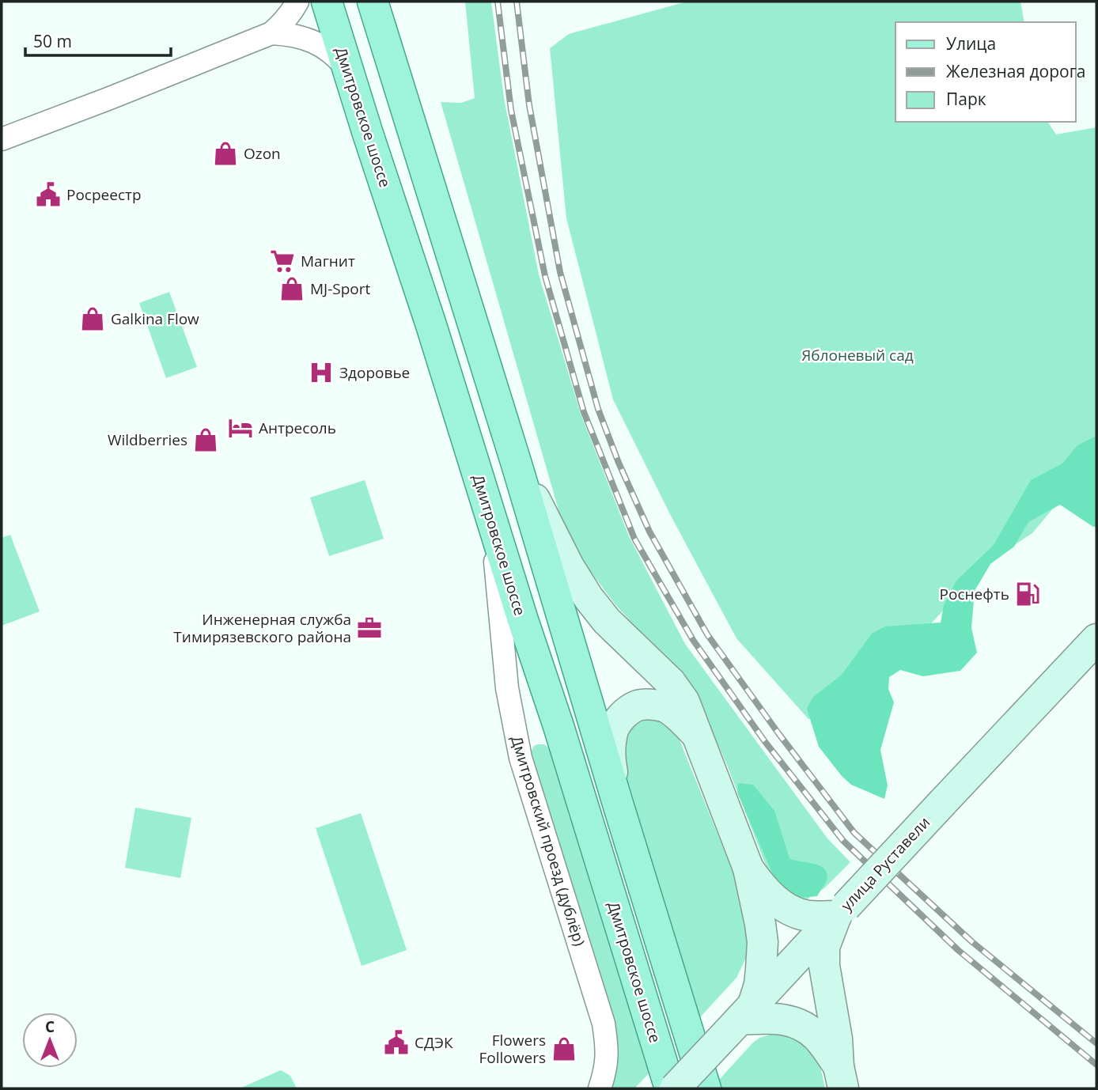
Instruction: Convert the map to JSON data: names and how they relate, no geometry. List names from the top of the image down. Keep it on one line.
{"streets":{"main road":["Дмитровское шоссе","улица Руставели"],"street":["Дмитровский проезд (дублёр)"]},"crossings":[["Дмитровское шоссе","Дмитровский проезд (дублёр)"]],"parks":["Яблоневый сад"],"places":{"shop":["Ozon","MJ-Sport","Galkina Flow","Wildberries","Flowers Followers"],"public building":["Росреестр","СДЭК"],"supermarket":["Магнит"],"hospital":["Здоровье"],"hotel":["Антресоль"],"fuel station":["Роснефть"],"office":["Инженерная служба Тимирязевского района"]},"legend":["Улица","Железная дорога","Парк"],"scale_bar":"50 m","north":"top"}
